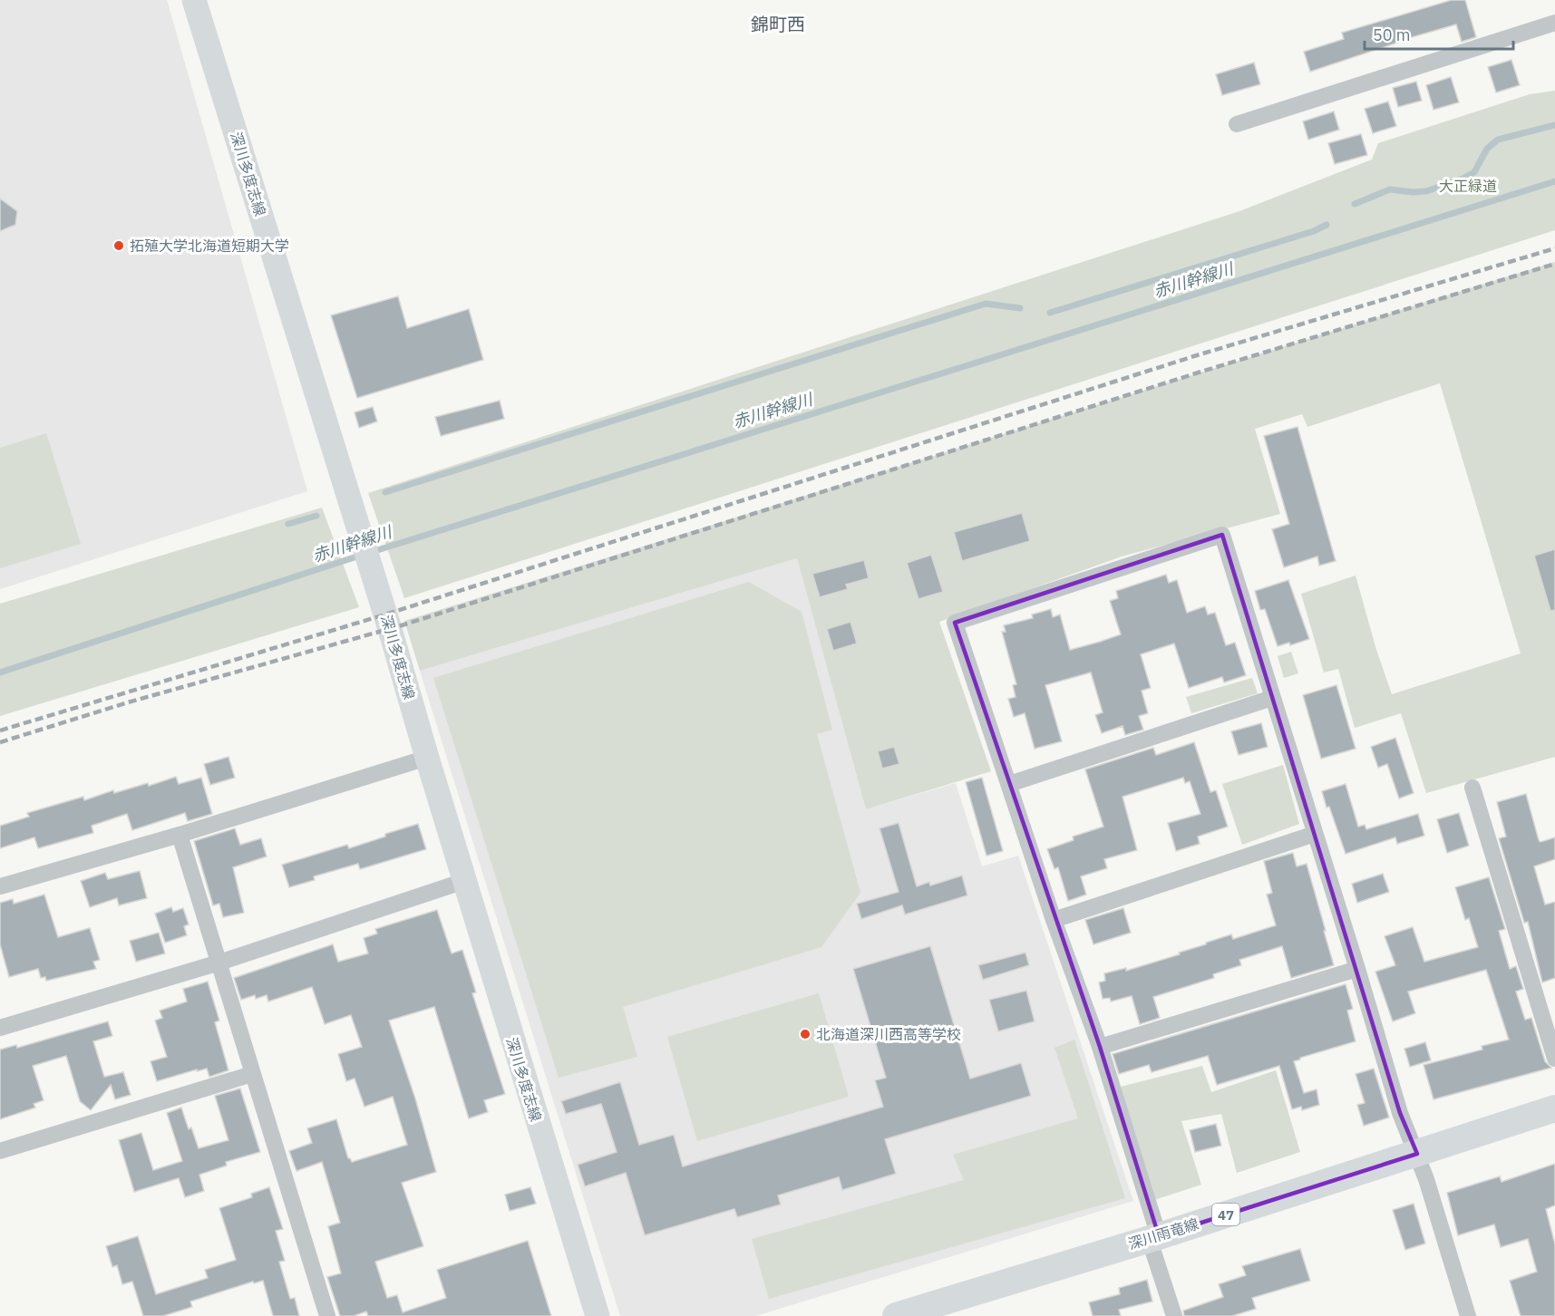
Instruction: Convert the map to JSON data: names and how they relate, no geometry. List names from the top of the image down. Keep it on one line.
{"streets":{"main road":["深川多度志線","47","深川雨竜線"]},"districts":["錦町西"],"water":["赤川幹線川"],"parks":["大正緑道"],"places":["拓殖大学北海道短期大学","北海道深川西高等学校"],"scale_bar":"50 m"}
